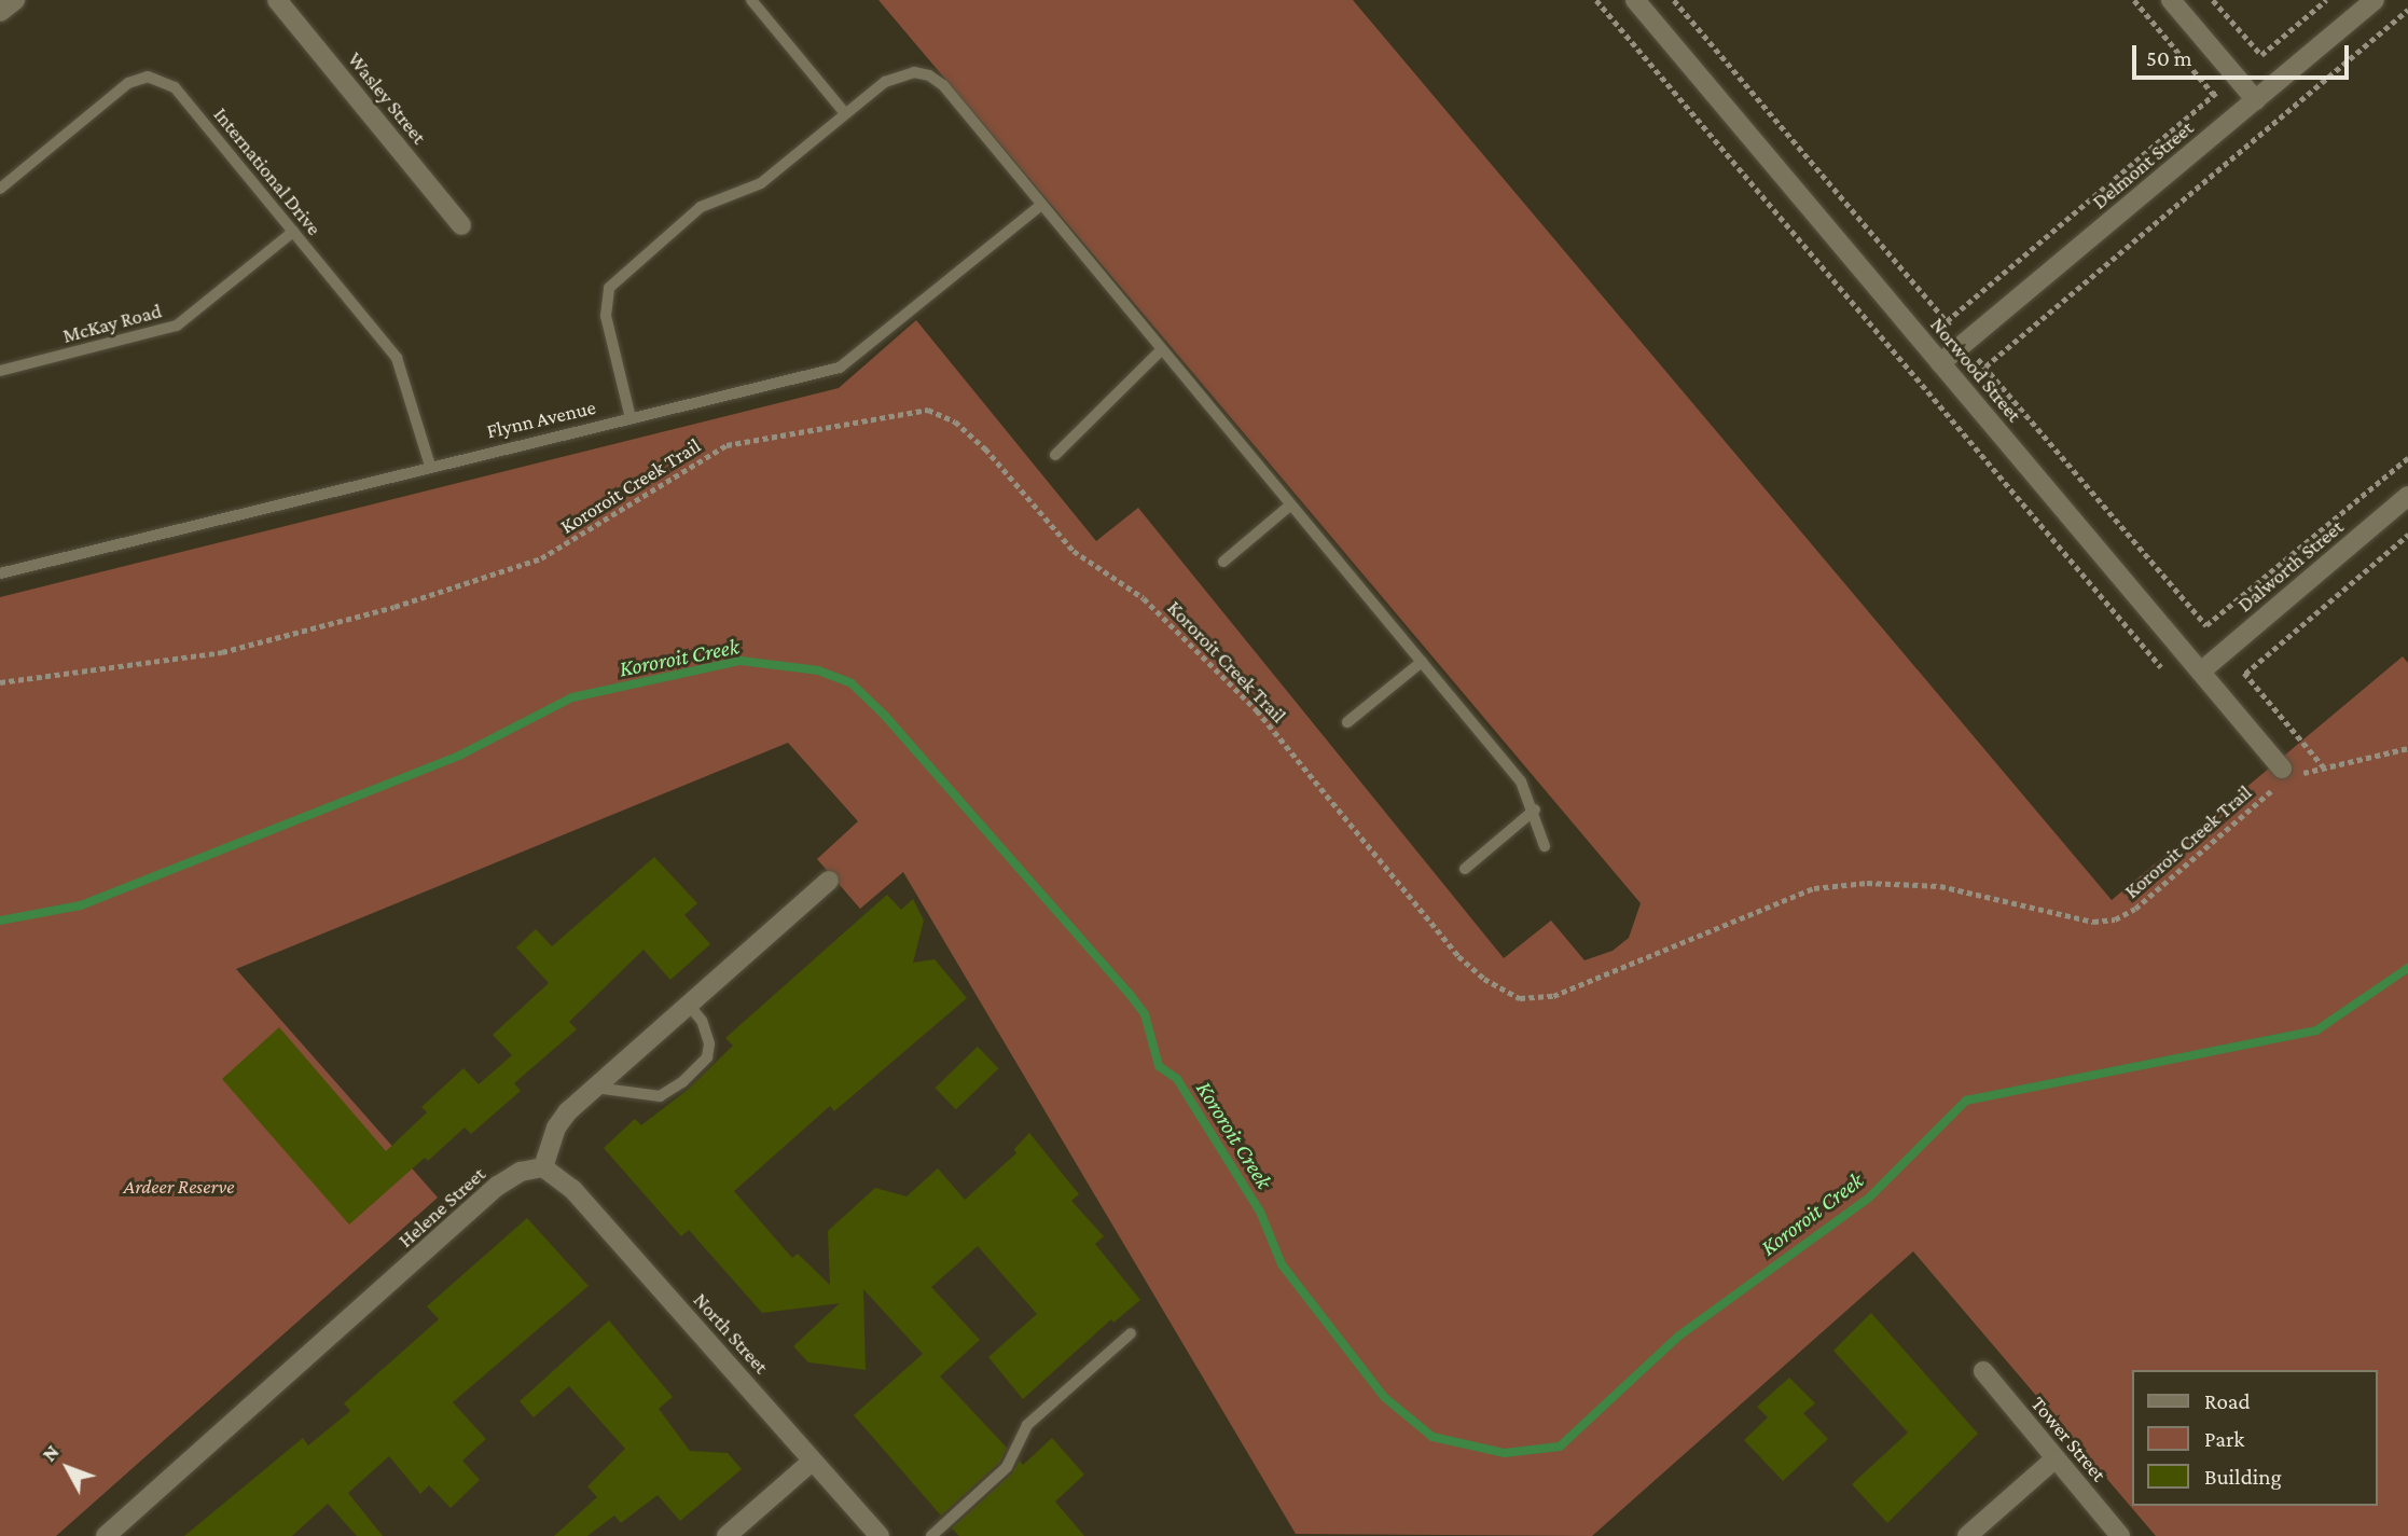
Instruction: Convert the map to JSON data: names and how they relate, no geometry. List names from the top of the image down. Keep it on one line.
{"streets":{"street":["Wasley Street","Delmont Street","Norwood Street","Dalworth Street","Helene Street","North Street","Tower Street"],"lane":["International Drive","McKay Road","Flynn Avenue"],"path":["Kororoit Creek Trail"]},"crossings":[["Delmont Street","Norwood Street"],["International Drive","McKay Road"],["International Drive","Flynn Avenue"],["Norwood Street","Kororoit Creek Trail"],["Norwood Street","Dalworth Street"],["Helene Street","North Street"]],"water":["Kororoit Creek"],"parks":["Ardeer Reserve"],"legend":["Road","Park","Building"],"scale_bar":"50 m","north":"top left"}
